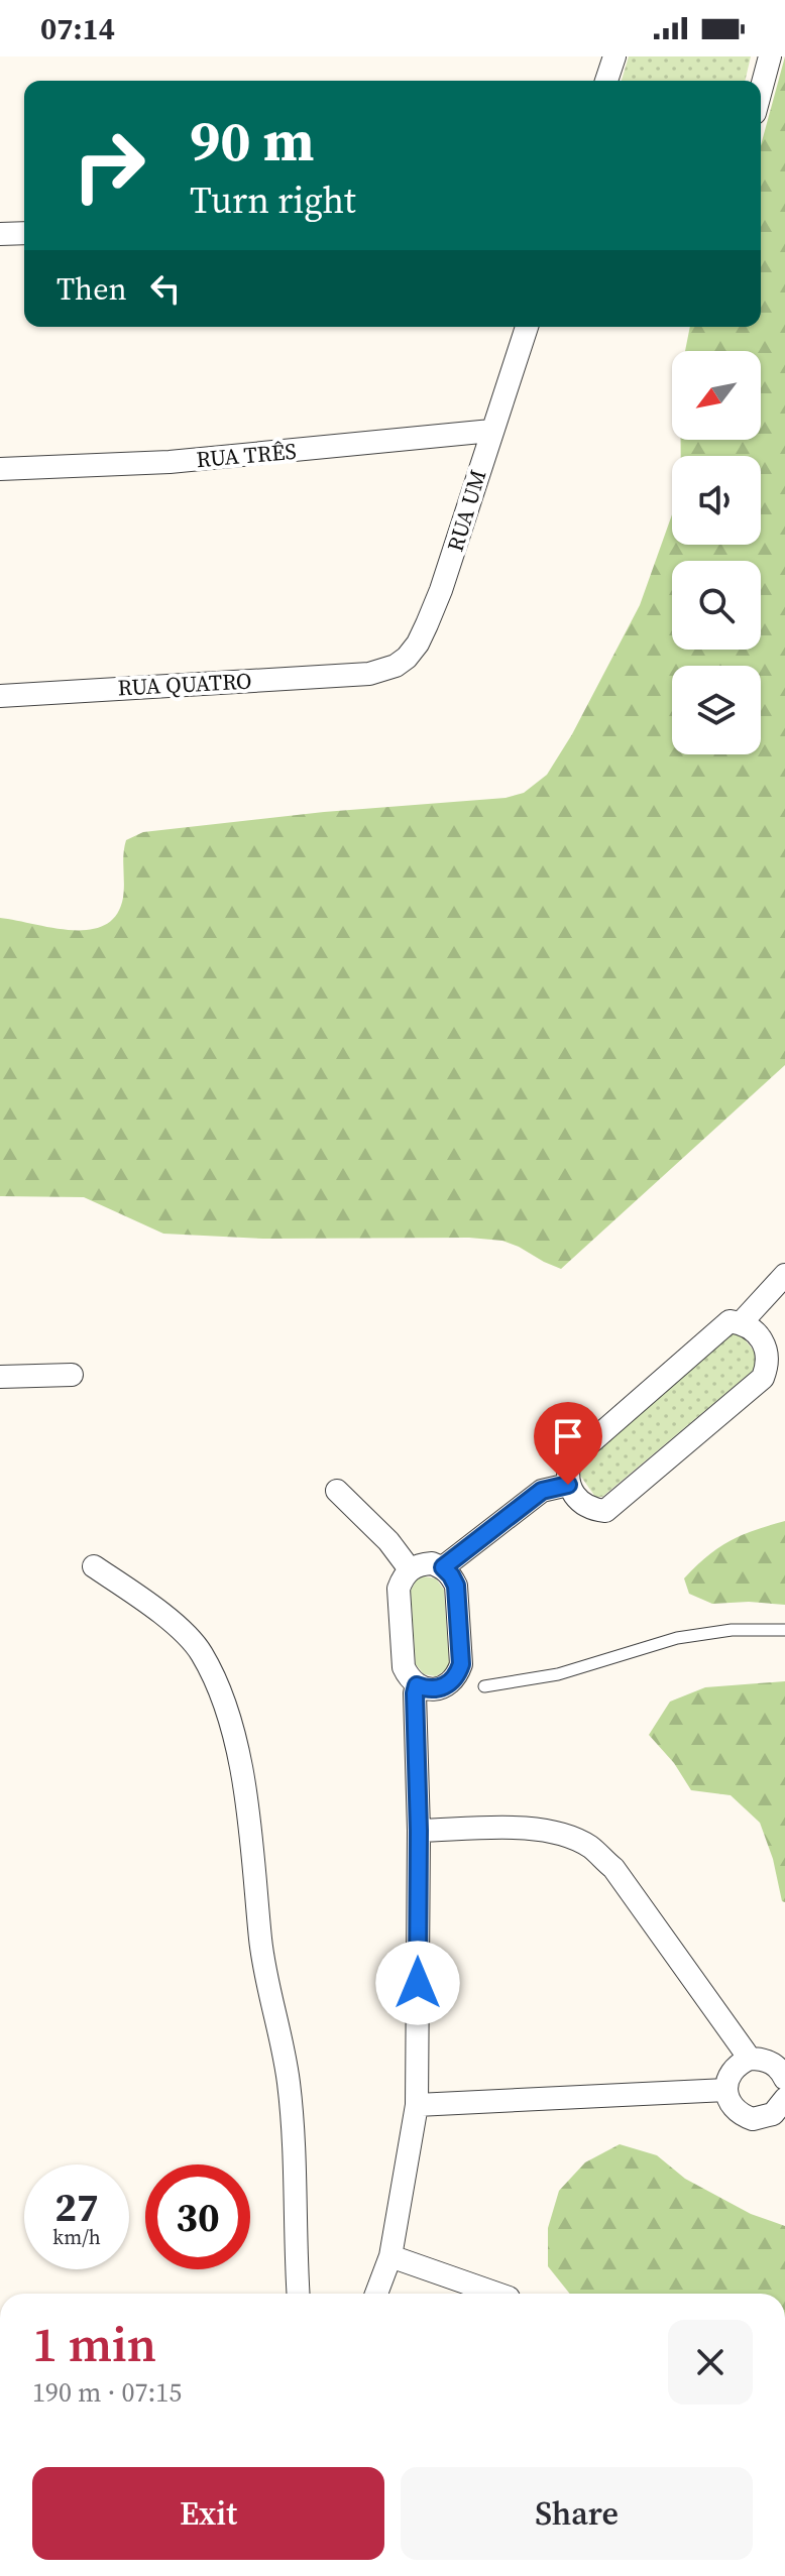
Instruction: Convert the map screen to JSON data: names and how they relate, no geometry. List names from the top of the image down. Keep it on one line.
{"streets":{"street":["RUA TRÊS","RUA UM","RUA QUATRO"]},"crossings":[["RUA TRÊS","RUA UM"],["RUA UM","RUA QUATRO"]],"north":"bottom left","page":{"status":"07:14","turn":["90 m","Turn right"],"then":"Then","speed":"27 km/h","limit":"30","heading":["1 min","190 m · 07:15"],"buttons":["Exit","Share"]}}
